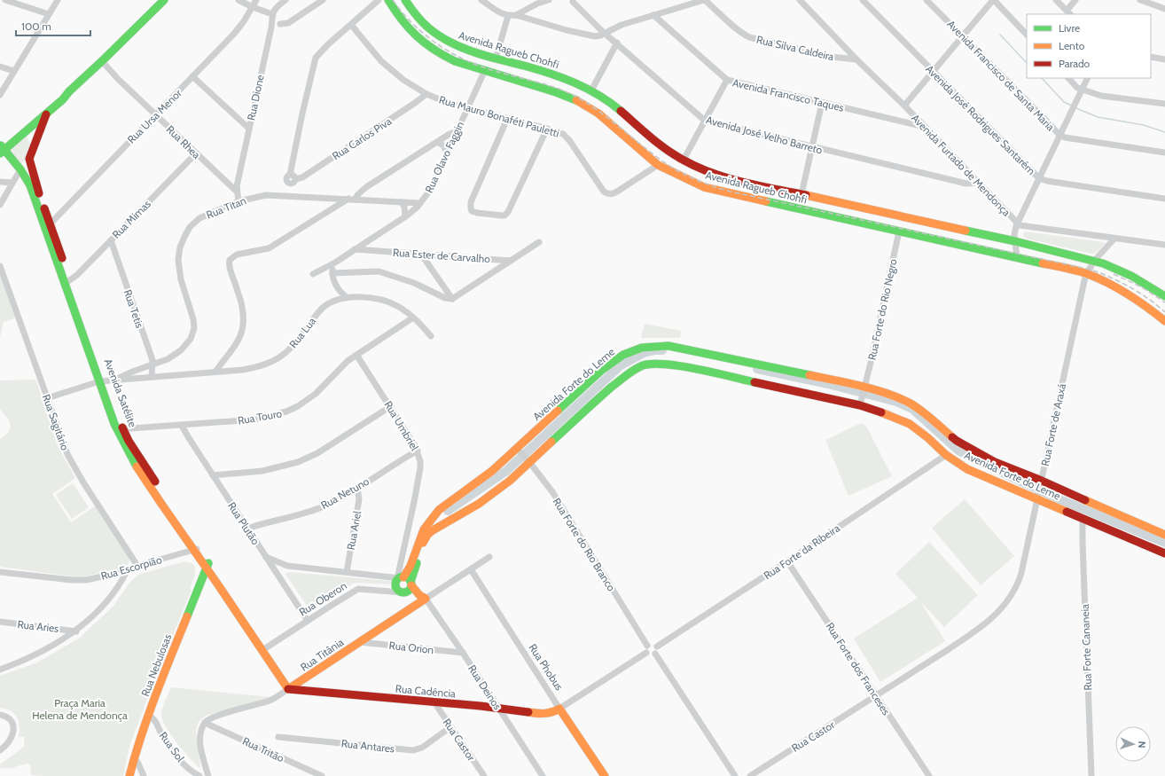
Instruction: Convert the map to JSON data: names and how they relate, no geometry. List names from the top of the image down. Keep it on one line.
{"streets":{"main road":["Avenida Ragueb Chohfi","Avenida Forte do Leme","Avenida Satélite","Rua Titânia","Rua Nebulosas","Rua Phobus","Rua Cadência"],"street":["Rua Silva Caldeira","Avenida Francisco de Santa Maria","Avenida Francisco Taques","Rua Dione","Rua Ursa Menor","Rua Mauro Bonaféti Pauletti","Avenida José Rodrigues Santarém","Avenida José Velho Barreto","Rua Carlos Piva","Rua Rhea","Rua Olavo Faggin","Avenida Furtado de Mendonça","Rua Titan","Rua Mimas","Rua Ester de Carvalho","Rua Tetis","Rua Forte do Rio Negro","Rua Lua","Rua Touro","Rua Sagitário","Rua Forte de Araxá","Rua Umbriel","Rua Netuno","Rua Plutão","Rua Ariel","Rua Forte do Rio Branco","Rua Forte da Ribeira","Rua Escorpião","Rua Oberon","Rua Aries","Rua Orion","Rua Forte Cananeia","Rua Forte dos Franceses","Rua Deinos","Rua Castor","Rua Antares","Rua Sol","Rua Tritão"]},"crossings":[["Rua Silva Caldeira","Avenida Furtado de Mendonça"],["Avenida Ragueb Chohfi","Rua Mauro Bonaféti Pauletti"],["Avenida Ragueb Chohfi","Rua Olavo Faggin"],["Avenida Ragueb Chohfi","Rua Forte do Rio Negro"],["Avenida Ragueb Chohfi","Rua Forte de Araxá"],["Avenida Francisco Taques","Avenida Furtado de Mendonça"],["Rua Dione","Rua Rhea"],["Rua Dione","Rua Titan"],["Rua Ursa Menor","Rua Rhea"],["Rua Ursa Menor","Avenida Satélite"],["Rua Mauro Bonaféti Pauletti","Rua Carlos Piva"],["Rua Mauro Bonaféti Pauletti","Rua Olavo Faggin"],["Avenida José Velho Barreto","Avenida Furtado de Mendonça"],["Rua Rhea","Rua Mimas"],["Rua Olavo Faggin","Rua Titan"],["Rua Olavo Faggin","Rua Ester de Carvalho"],["Rua Titan","Rua Tetis"],["Rua Titan","Rua Lua"],["Rua Titan","Avenida Satélite"],["Rua Titan","Rua Sagitário"],["Rua Mimas","Rua Tetis"],["Rua Mimas","Avenida Satélite"],["Rua Tetis","Rua Lua"],["Rua Forte do Rio Negro","Avenida Forte do Leme"],["Rua Lua","Rua Touro"],["Avenida Forte do Leme","Rua Forte de Araxá"],["Avenida Forte do Leme","Rua Umbriel"],["Avenida Forte do Leme","Rua Forte do Rio Branco"],["Avenida Forte do Leme","Rua Forte da Ribeira"],["Avenida Forte do Leme","Rua Oberon"],["Avenida Forte do Leme","Rua Forte Cananeia"],["Avenida Satélite","Rua Touro"],["Avenida Satélite","Rua Escorpião"],["Avenida Satélite","Rua Oberon"],["Avenida Satélite","Rua Titânia"],["Avenida Satélite","Rua Nebulosas"],["Avenida Satélite","Rua Cadência"],["Rua Touro","Rua Umbriel"],["Rua Touro","Rua Plutão"],["Rua Sagitário","Rua Escorpião"],["Rua Forte de Araxá","Rua Forte dos Franceses"],["Rua Forte de Araxá","Rua Castor"],["Rua Umbriel","Rua Netuno"],["Rua Umbriel","Rua Oberon"],["Rua Netuno","Rua Plutão"],["Rua Netuno","Rua Ariel"],["Rua Plutão","Rua Oberon"],["Rua Forte do Rio Branco","Rua Forte da Ribeira"],["Rua Forte da Ribeira","Rua Forte dos Franceses"],["Rua Orion","Rua Titânia"],["Rua Orion","Rua Deinos"],["Rua Titânia","Rua Phobus"],["Rua Titânia","Rua Deinos"],["Rua Titânia","Rua Cadência"],["Rua Titânia","Rua Tritão"],["Rua Nebulosas","Rua Sol"],["Rua Phobus","Rua Cadência"],["Rua Forte dos Franceses","Rua Castor"],["Rua Deinos","Rua Cadência"],["Rua Cadência","Rua Castor"],["Rua Castor","Rua Antares"]],"parks":["Praça Maria Helena de Mendonça"],"legend":["Livre","Lento","Parado"],"scale_bar":"100 m","north":"right"}
